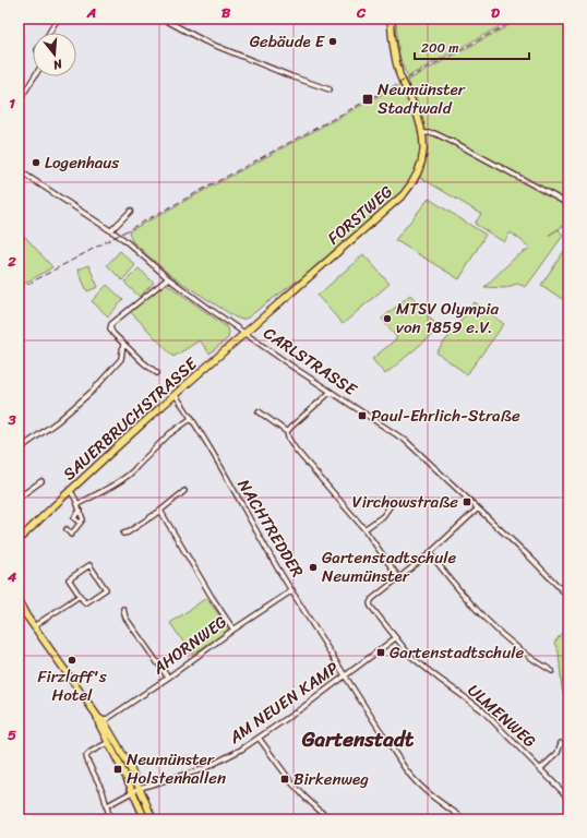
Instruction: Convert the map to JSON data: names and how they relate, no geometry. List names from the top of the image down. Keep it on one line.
{"streets":{"main road":["FORSTWEG","SAUERBRUCHSTRASSE"],"street":["CARLSTRASSE","NACHTREDDER","AHORNWEG","AM NEUEN KAMP","ULMENWEG"]},"crossings":[["FORSTWEG","CARLSTRASSE"],["FORSTWEG","SAUERBRUCHSTRASSE"],["CARLSTRASSE","SAUERBRUCHSTRASSE"],["SAUERBRUCHSTRASSE","NACHTREDDER"],["NACHTREDDER","AHORNWEG"],["NACHTREDDER","AM NEUEN KAMP"],["AM NEUEN KAMP","ULMENWEG"]],"districts":["Gartenstadt"],"places":{"other":["Gebäude E","Logenhaus","MTSV Olympia von 1859 e.V.","Gartenstadtschule Neumünster","Firzlaff's Hotel"],"transit":["Neumünster Stadtwald","Paul-Ehrlich-Straße","Virchowstraße","Gartenstadtschule","Neumünster Holstenhallen","Birkenweg"]},"scale_bar":"200 m","north":"bottom","grid":{"columns":["A","B","C","D"],"rows":["1","2","3","4","5"]}}
